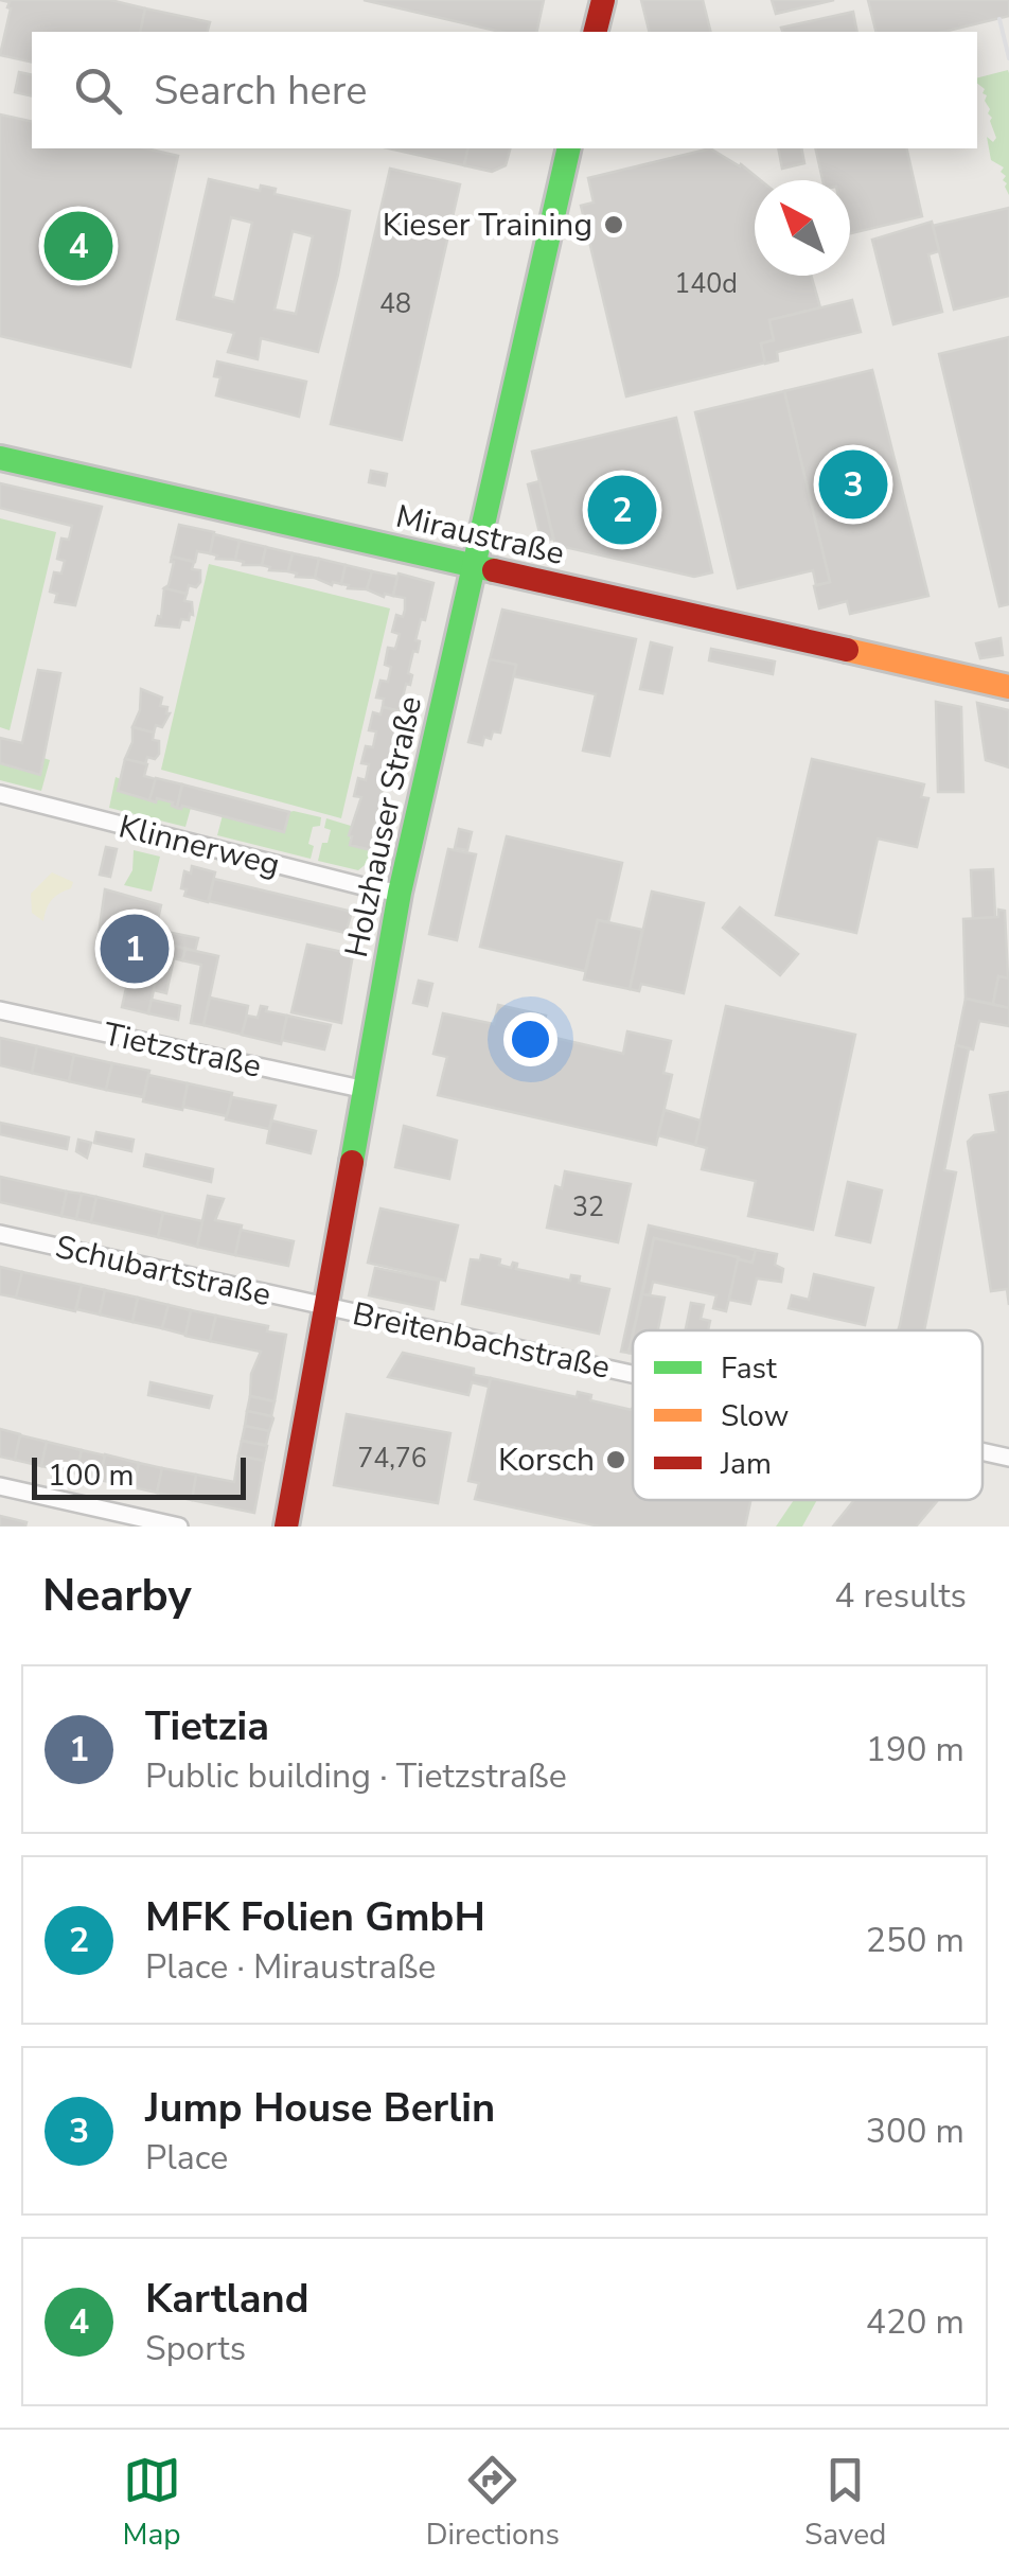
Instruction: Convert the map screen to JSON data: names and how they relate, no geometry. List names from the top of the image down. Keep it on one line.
{"streets":{"main road":["Miraustraße","Holzhauser Straße"],"street":["Klinnerweg","Tietzstraße","Schubartstraße","Breitenbachstraße"]},"crossings":[["Miraustraße","Holzhauser Straße"],["Holzhauser Straße","Klinnerweg"],["Holzhauser Straße","Tietzstraße"],["Holzhauser Straße","Schubartstraße"],["Holzhauser Straße","Breitenbachstraße"],["Schubartstraße","Breitenbachstraße"]],"places":["Kieser Training","Korsch"],"house_numbers":["140d","48","32","74,76"],"legend":["Fast","Slow","Jam"],"scale_bar":"100 m","north":"top left","page":{"search":"Search here","pins":["4","3","2","1"],"scale":"100 m","heading":["Nearby","4 results"],"list":[{"mark":"1","name":"Tietzia","note":"Public building · Tietzstraße","value":"190 m"},{"mark":"2","name":"MFK Folien GmbH","note":"Place · Miraustraße","value":"250 m"},{"mark":"3","name":"Jump House Berlin","note":"Place","value":"300 m"},{"mark":"4","name":"Kartland","note":"Sports","value":"420 m"}],"nav":["Map","Directions","Saved"]}}
